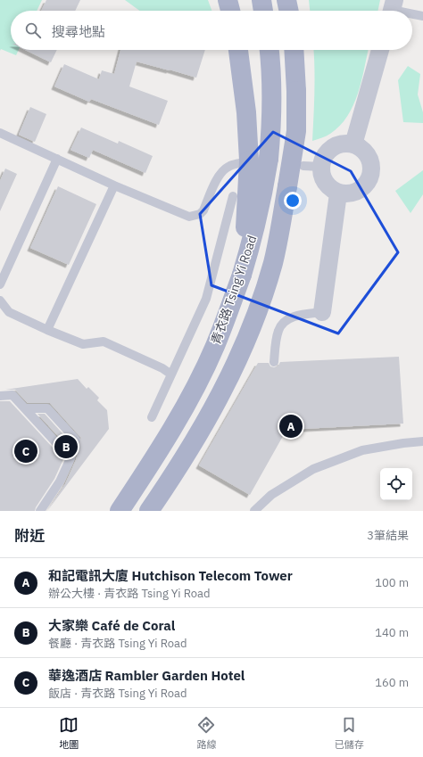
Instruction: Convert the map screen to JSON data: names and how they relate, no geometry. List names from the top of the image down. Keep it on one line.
{"streets":{"main road":["青衣路 Tsing Yi Road"]},"page":{"search":"搜尋地點","pins":["A","B","C"],"heading":["附近","3筆結果"],"list":[{"mark":"A","name":"和記電訊大廈 Hutchison Telecom Tower","note":"辦公大樓 · 青衣路 Tsing Yi Road","value":"100 m"},{"mark":"B","name":"大家樂 Café de Coral","note":"餐廳 · 青衣路 Tsing Yi Road","value":"140 m"},{"mark":"C","name":"華逸酒店 Rambler Garden Hotel","note":"飯店 · 青衣路 Tsing Yi Road","value":"160 m"}],"nav":["地圖","路線","已儲存"]}}
